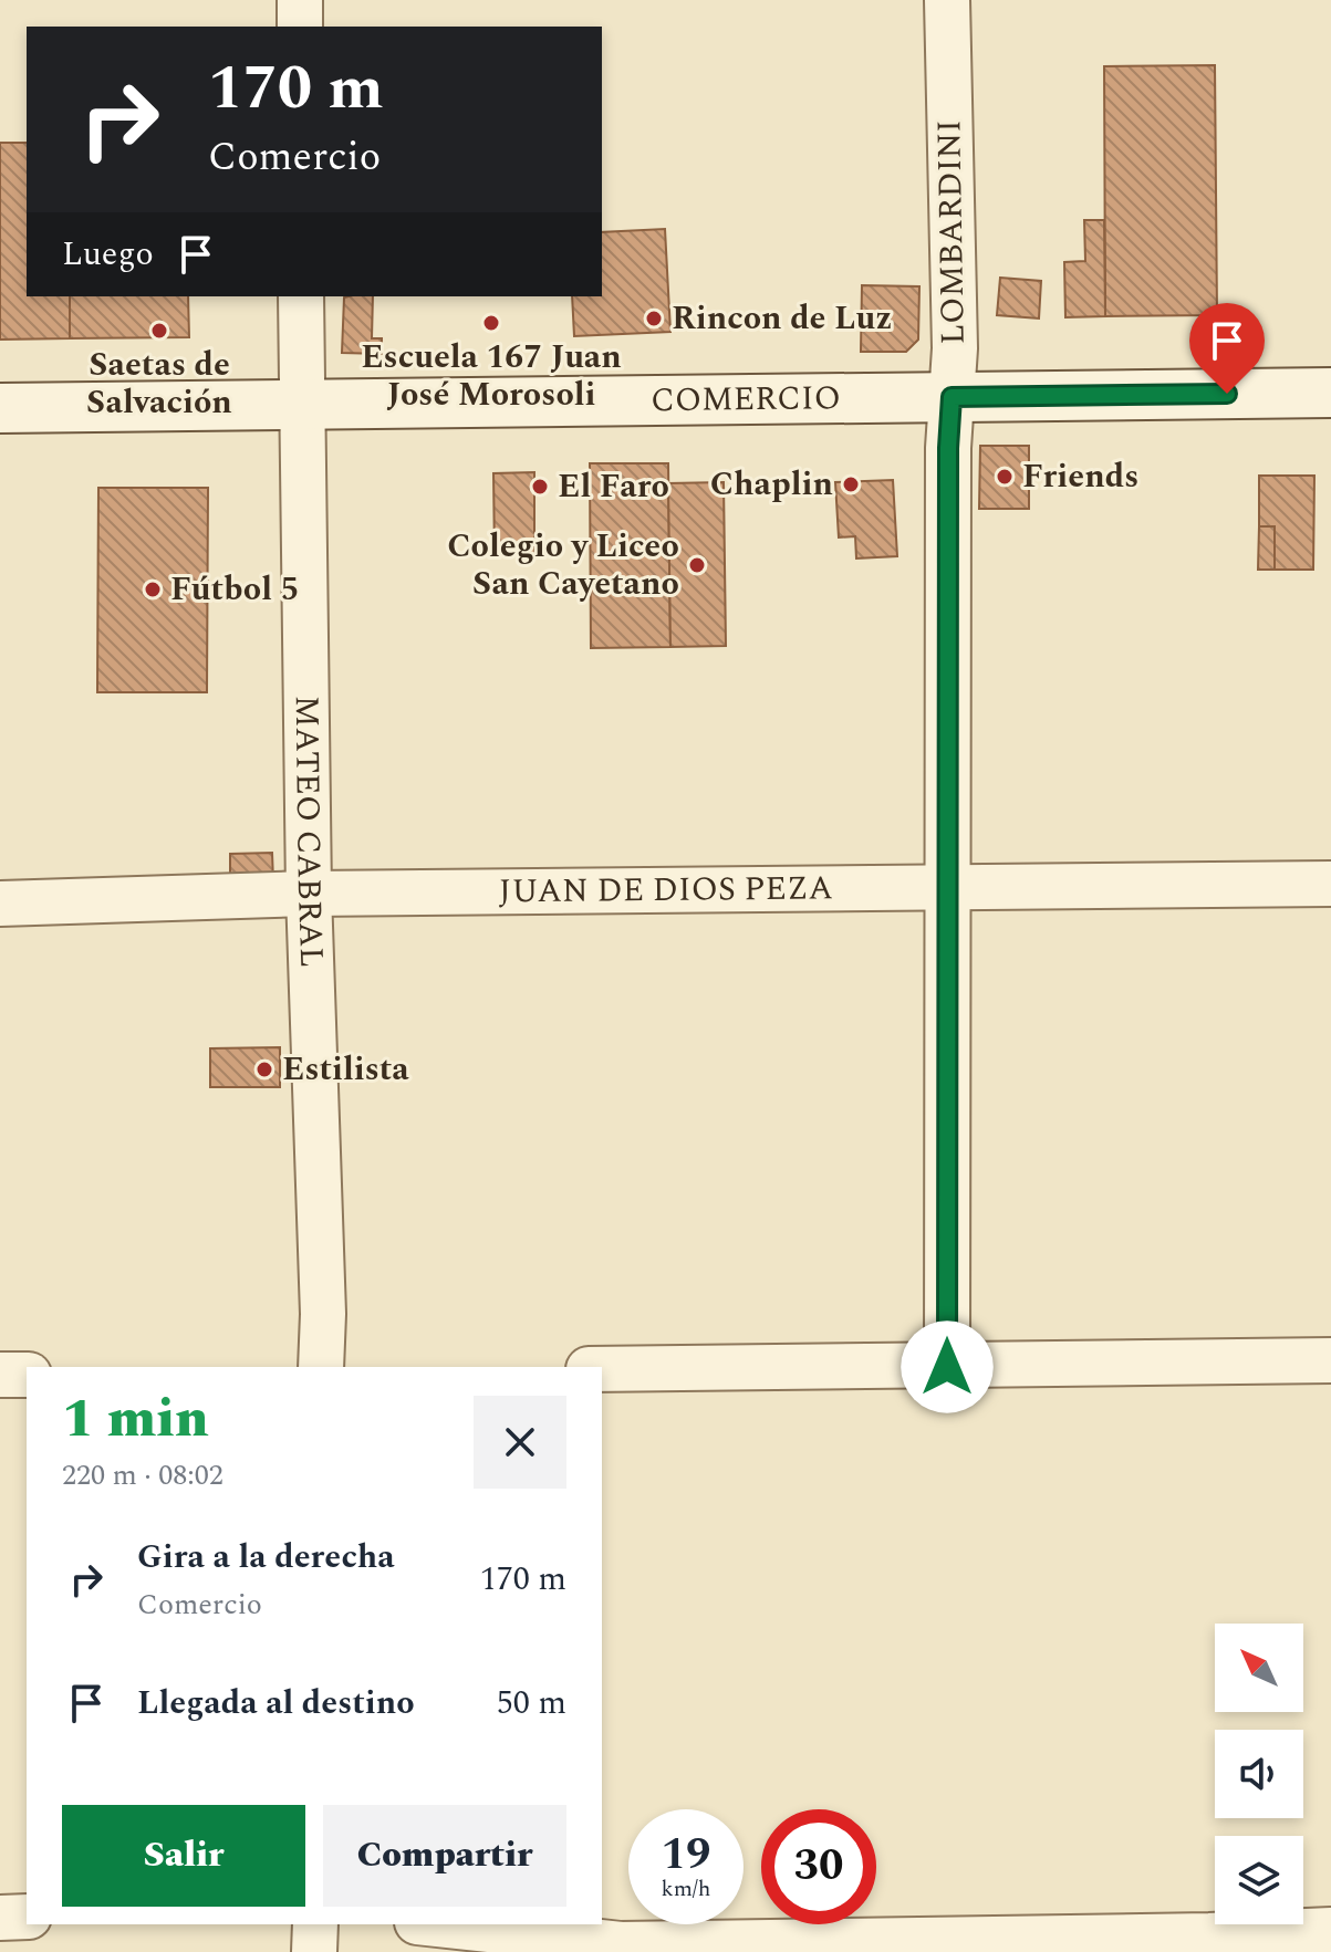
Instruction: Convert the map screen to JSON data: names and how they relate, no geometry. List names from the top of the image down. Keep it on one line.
{"streets":{"street":["LOMBARDINI","COMERCIO","MATEO CABRAL","JUAN DE DIOS PEZA"]},"crossings":[["LOMBARDINI","COMERCIO"],["LOMBARDINI","JUAN DE DIOS PEZA"],["COMERCIO","MATEO CABRAL"],["MATEO CABRAL","JUAN DE DIOS PEZA"]],"places":["Rincon de Luz","Escuela 167 Juan José Morosoli","Saetas de Salvación","Friends","Chaplin","El Faro","Colegio y Liceo San Cayetano","Fútbol 5","Estilista"],"north":"top left","page":{"turn":["170 m","Comercio"],"then":"Luego","heading":["1 min","220 m · 08:02"],"list":[{"name":"Gira a la derecha","note":"Comercio","value":"170 m"},{"name":"Llegada al destino","value":"50 m"}],"buttons":["Salir","Compartir"],"speed":"19 km/h","limit":"30"}}
